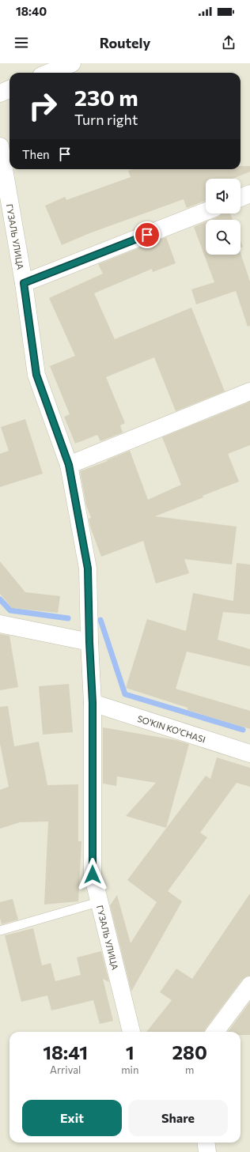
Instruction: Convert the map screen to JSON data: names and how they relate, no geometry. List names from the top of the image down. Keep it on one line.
{"streets":{"street":["ГУЗАЛЬ УЛИЦА","SO'KIN KO'CHASI"]},"crossings":[["ГУЗАЛЬ УЛИЦА","SO'KIN KO'CHASI"]],"page":{"status":"18:40","header":"Routely","turn":["230 m","Turn right"],"then":"Then","eta":["18:41","Arrival","1","min","280","m"],"buttons":["Exit","Share"]}}
